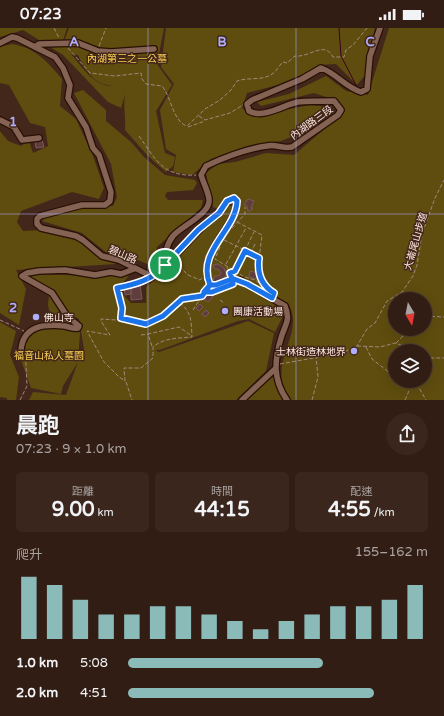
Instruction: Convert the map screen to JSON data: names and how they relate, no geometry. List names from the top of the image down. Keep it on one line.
{"streets":{"street":["內湖路三段","碧山路"],"path":["大崙尾山步道"]},"parks":["內湖第三之一公墓","福音山私人墓園"],"places":["團康活動場","佛山寺","士林街造林地界"],"north":"bottom","page":{"status":"07:23","heading":["晨跑","07:23 · 9 × 1.0 km"],"stats":[["距離","9.00 km"],["時間","44:15"],["配速","4:55 /km"]],"chart":["爬升","155–162 m"],"list":[{"name":"1.0 km","note":"5:08"},{"name":"2.0 km","note":"4:51"}]},"grid":{"columns":["A","B","C"],"rows":["1","2"]}}
